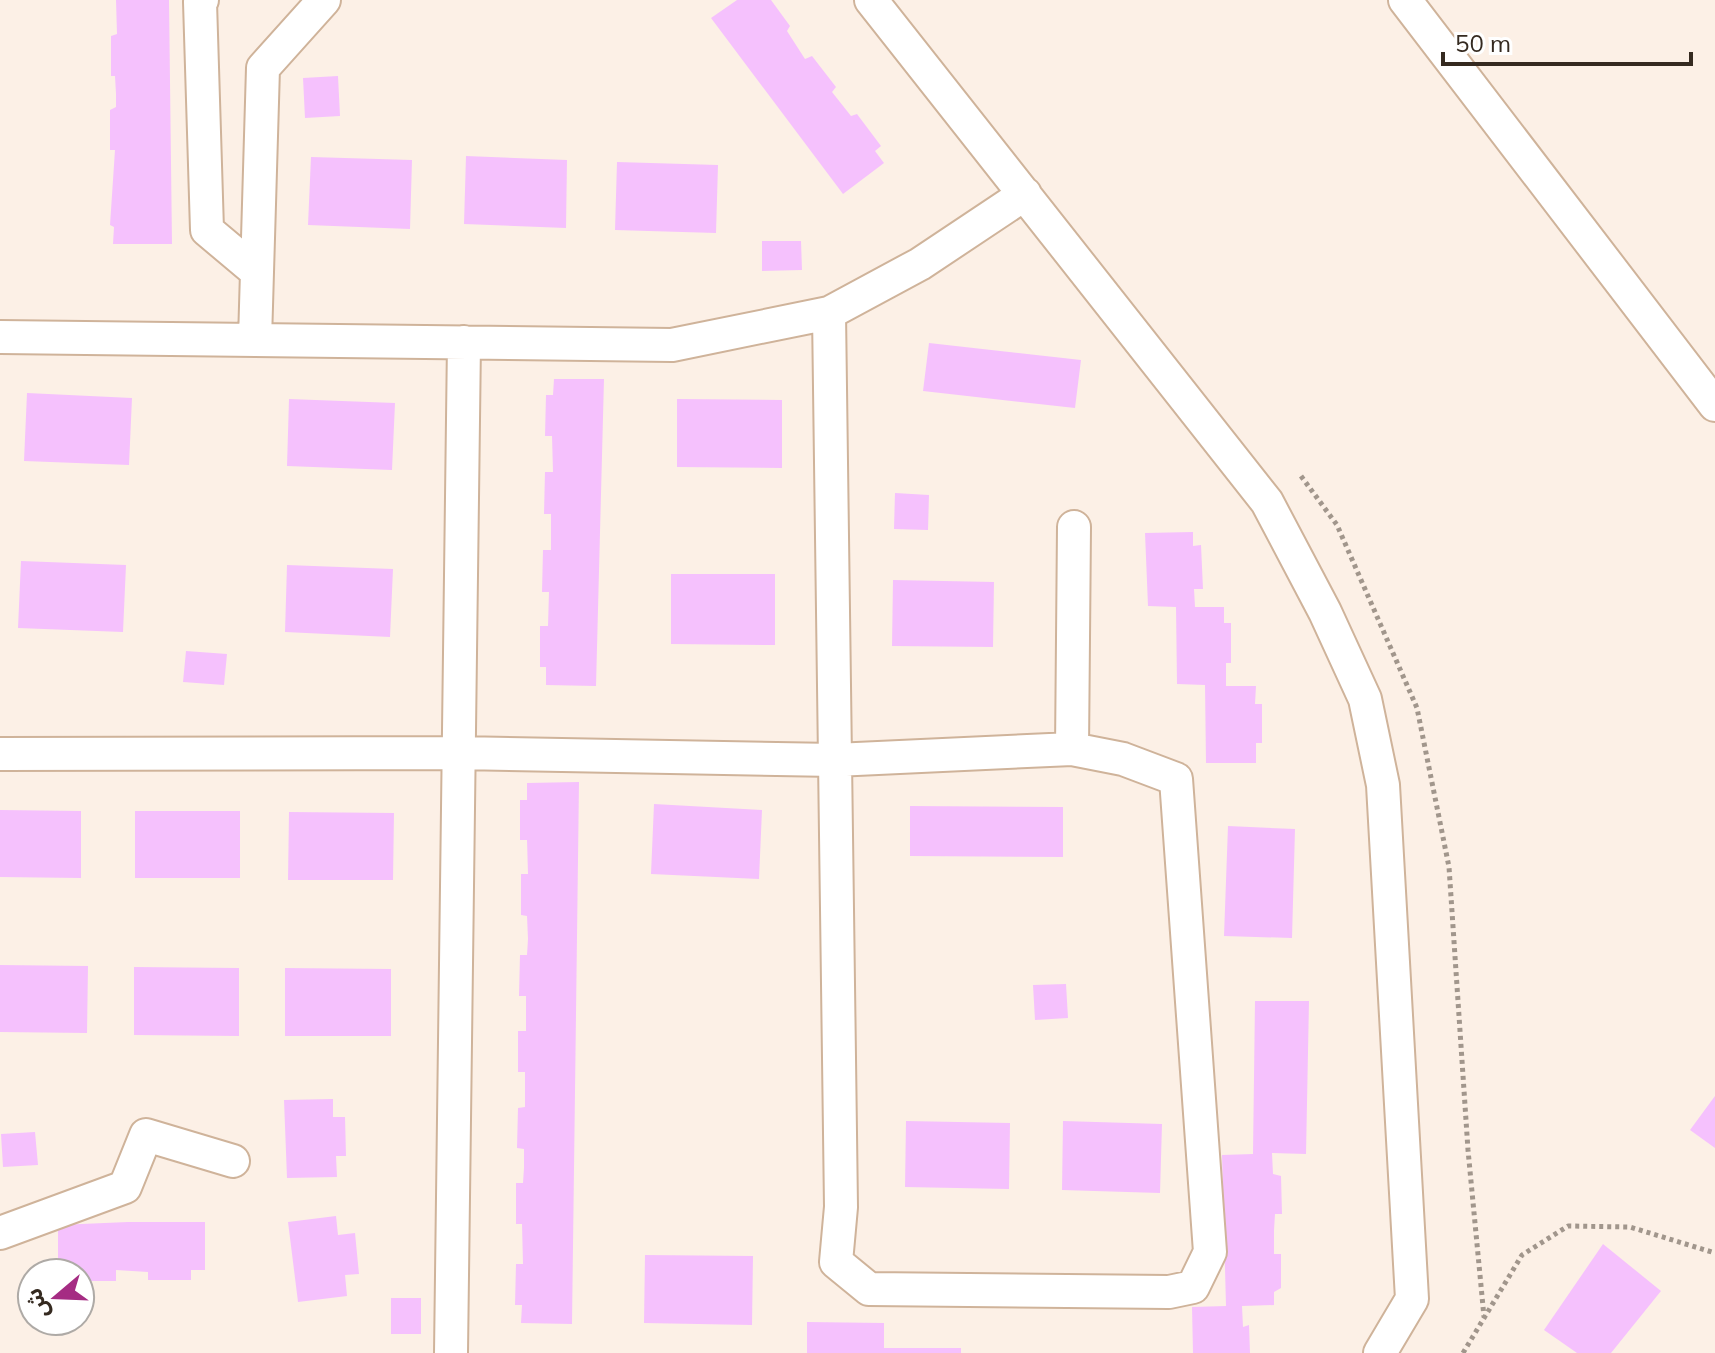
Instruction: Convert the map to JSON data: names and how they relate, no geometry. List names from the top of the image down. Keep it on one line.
{"scale_bar":"50 m","north":"left"}
